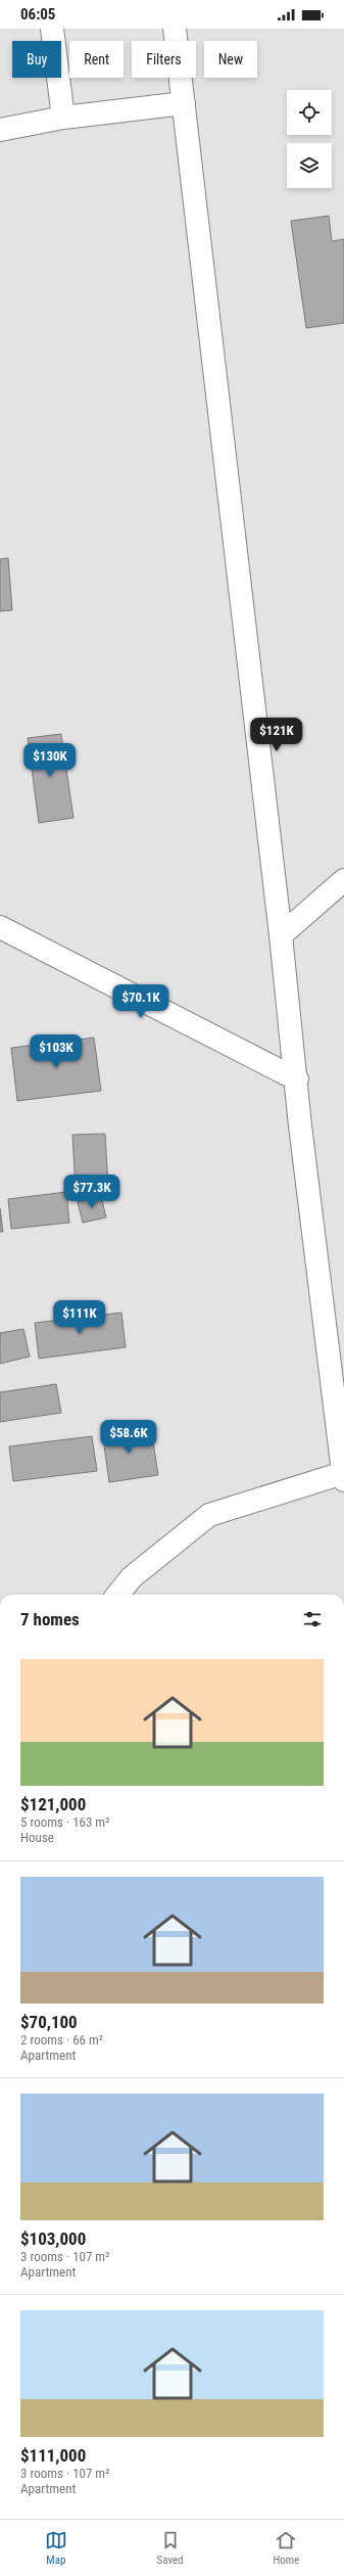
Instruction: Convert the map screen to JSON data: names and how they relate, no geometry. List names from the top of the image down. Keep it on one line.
{"page":{"status":"06:05","chip":["Buy","Rent","Filters","New"],"price":["$121K","$130K","$70.1K","$103K","$77.3K","$111K","$58.6K"],"heading":"7 homes","list":[{"name":"$121,000","note":"5 rooms · 163 m² · House"},{"name":"$70,100","note":"2 rooms · 66 m² · Apartment"},{"name":"$103,000","note":"3 rooms · 107 m² · Apartment"},{"name":"$111,000","note":"3 rooms · 107 m² · Apartment"}],"tabs":["Map","Saved","Home"]}}
